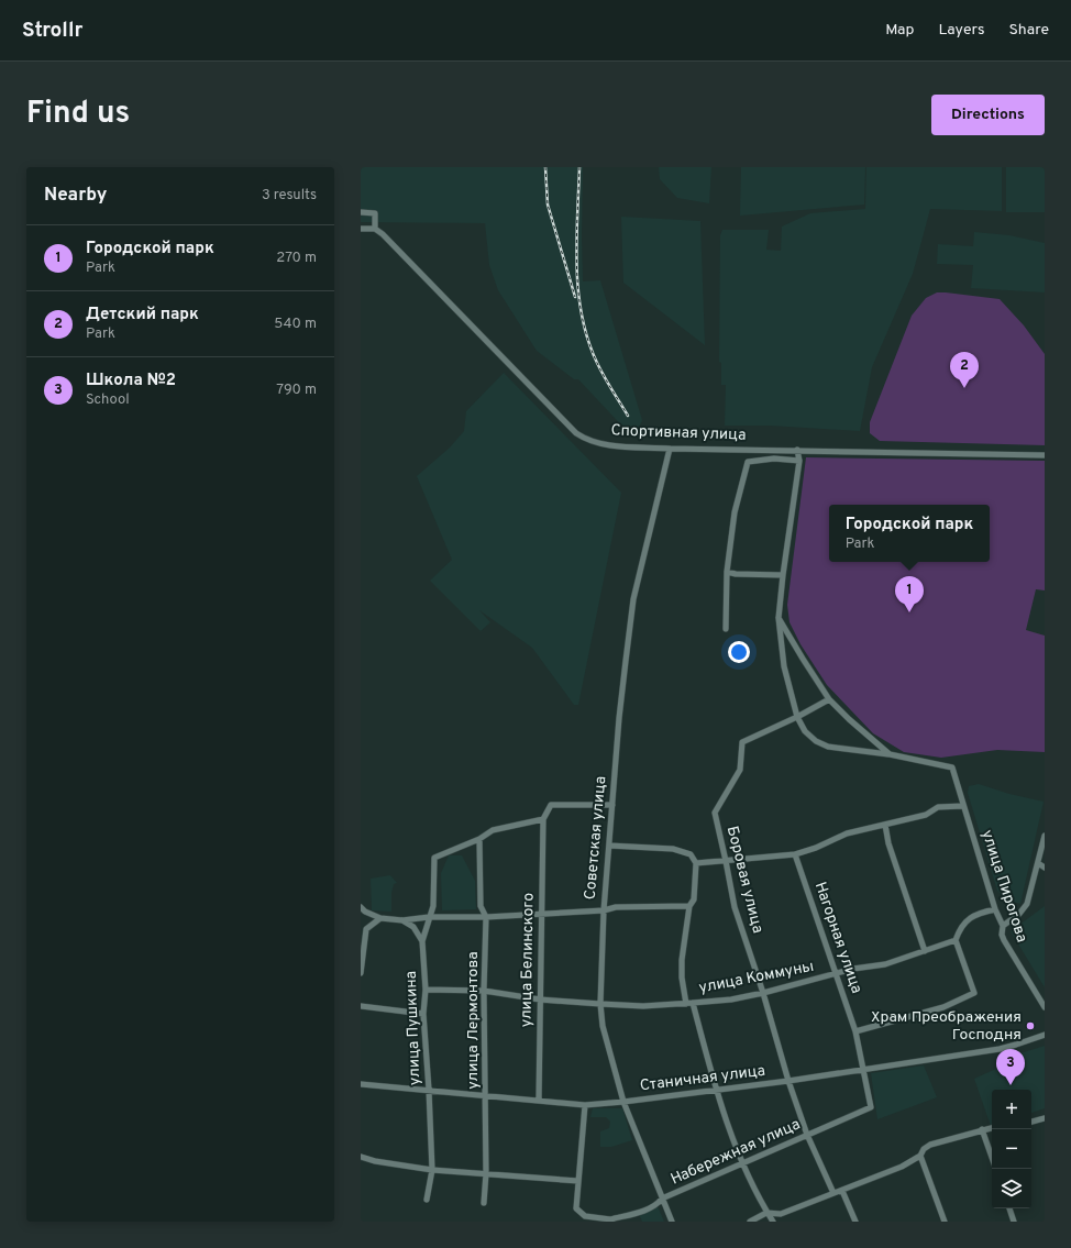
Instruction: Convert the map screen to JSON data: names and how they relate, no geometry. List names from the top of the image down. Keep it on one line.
{"streets":{"street":["Спортивная улица","Советская улица","Боровая улица","улица Пирогова","Нагорная улица","улица Белинского","улица Коммуны","улица Лермонтова","улица Пушкина","Станичная улица","Набережная улица"]},"crossings":[["Спортивная улица","Советская улица"],["Советская улица","улица Коммуны"],["Советская улица","Станичная улица"],["Советская улица","Набережная улица"],["Боровая улица","улица Коммуны"],["Боровая улица","Станичная улица"],["Боровая улица","Набережная улица"],["Нагорная улица","улица Коммуны"],["Нагорная улица","Станичная улица"],["Нагорная улица","Набережная улица"],["улица Белинского","улица Коммуны"],["улица Белинского","Станичная улица"],["улица Коммуны","улица Лермонтова"],["улица Коммуны","улица Пушкина"],["улица Лермонтова","улица Пушкина"],["улица Лермонтова","Станичная улица"],["улица Пушкина","Станичная улица"]],"places":["Храм Преображения Господня"],"page":{"header":"Strollr","nav":["Map","Layers","Share"],"title":"Find us","buttons":"Directions","heading":["Nearby","3 results"],"list":[{"mark":"1","name":"Городской парк","note":"Park","value":"270 m"},{"mark":"2","name":"Детский парк","note":"Park","value":"540 m"},{"mark":"3","name":"Школа №2","note":"School","value":"790 m"}],"pins":["2","1","3"],"popup":["Городской парк","Park"],"map_buttons":["+","−"]}}
